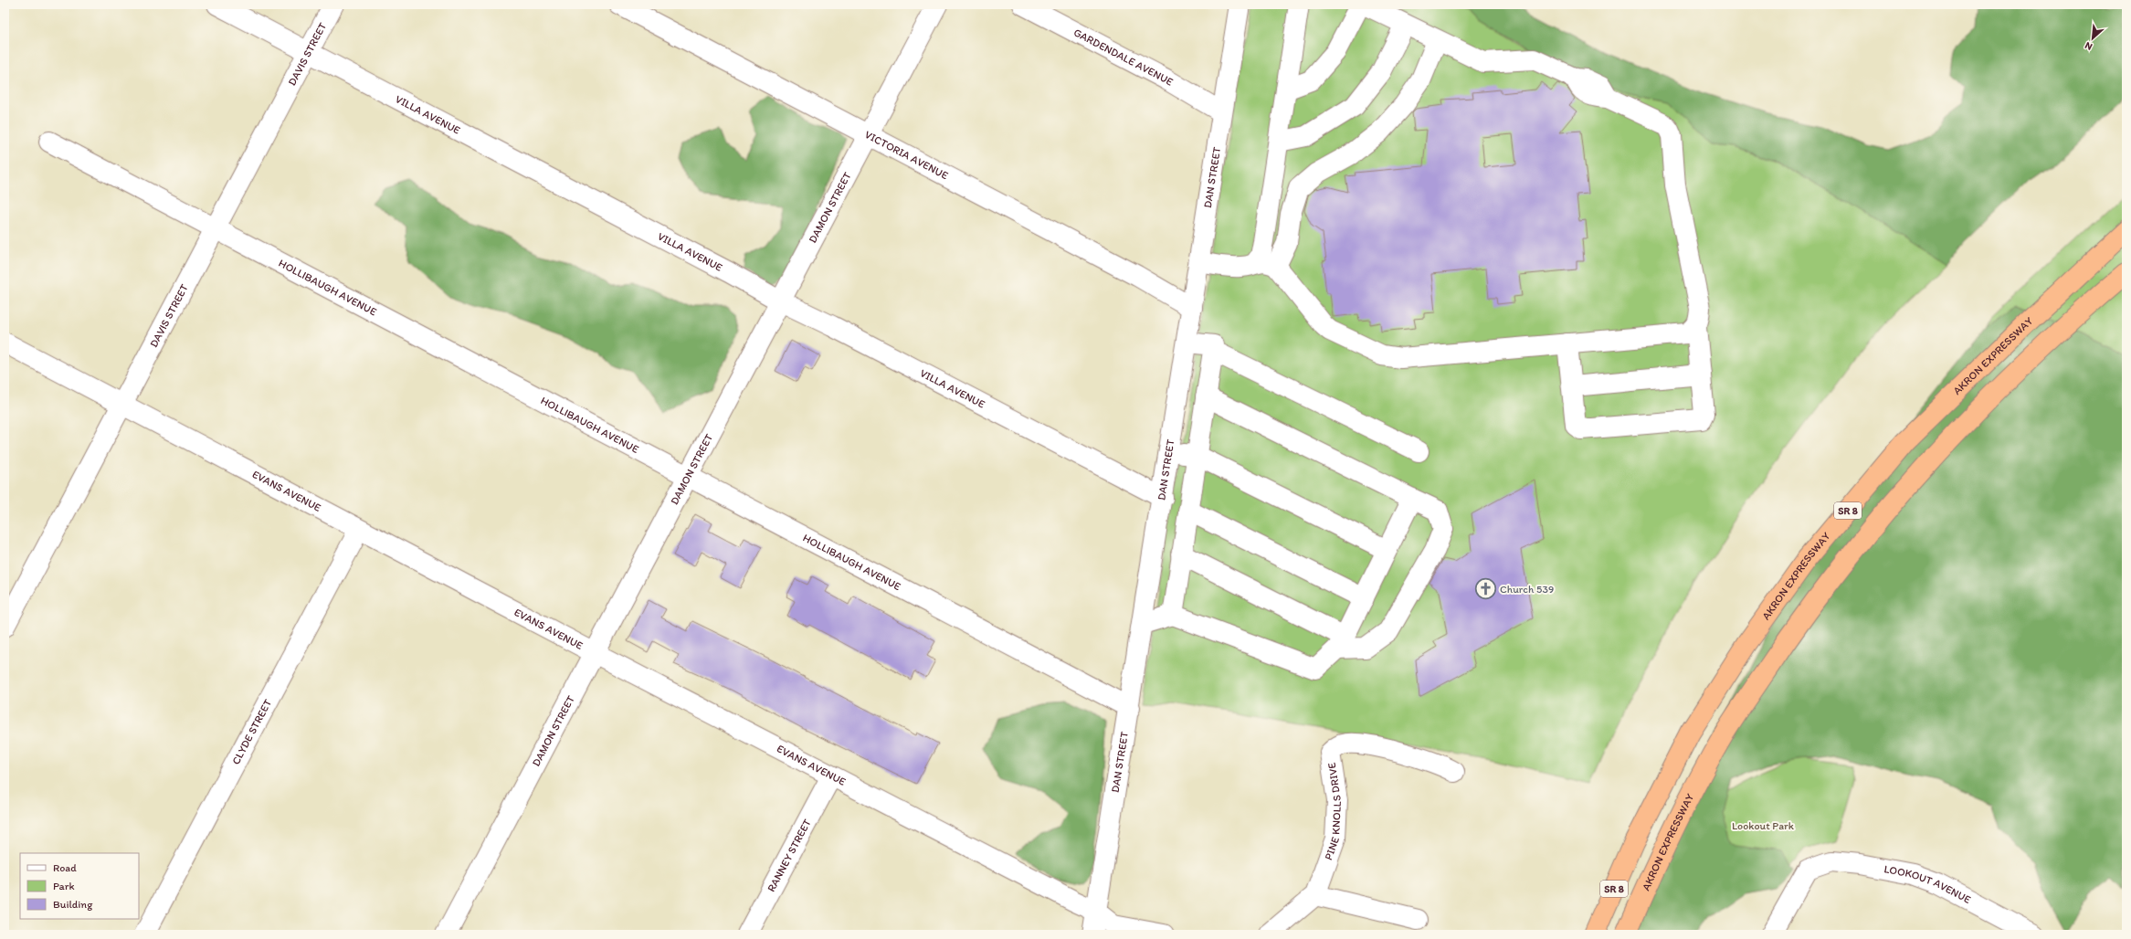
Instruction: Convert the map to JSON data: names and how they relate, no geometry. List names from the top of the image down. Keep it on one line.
{"streets":{"highway":["AKRON EXPRESSWAY","SR 8"],"street":["DAVIS STREET","GARDENDALE AVENUE","VILLA AVENUE","VICTORIA AVENUE","DAN STREET","DAMON STREET","HOLLIBAUGH AVENUE","EVANS AVENUE","CLYDE STREET","PINE KNOLLS DRIVE","RANNEY STREET","LOOKOUT AVENUE"]},"crossings":[["DAVIS STREET","VILLA AVENUE"],["DAVIS STREET","HOLLIBAUGH AVENUE"],["DAVIS STREET","EVANS AVENUE"],["GARDENDALE AVENUE","DAN STREET"],["VILLA AVENUE","DAN STREET"],["VILLA AVENUE","DAMON STREET"],["VICTORIA AVENUE","DAN STREET"],["VICTORIA AVENUE","DAMON STREET"],["DAN STREET","HOLLIBAUGH AVENUE"],["DAN STREET","EVANS AVENUE"],["DAMON STREET","HOLLIBAUGH AVENUE"],["DAMON STREET","EVANS AVENUE"],["EVANS AVENUE","CLYDE STREET"],["EVANS AVENUE","RANNEY STREET"]],"parks":["Lookout Park"],"places":{"church":["Church 539"]},"legend":["Road","Park","Building"],"north":"bottom left"}
